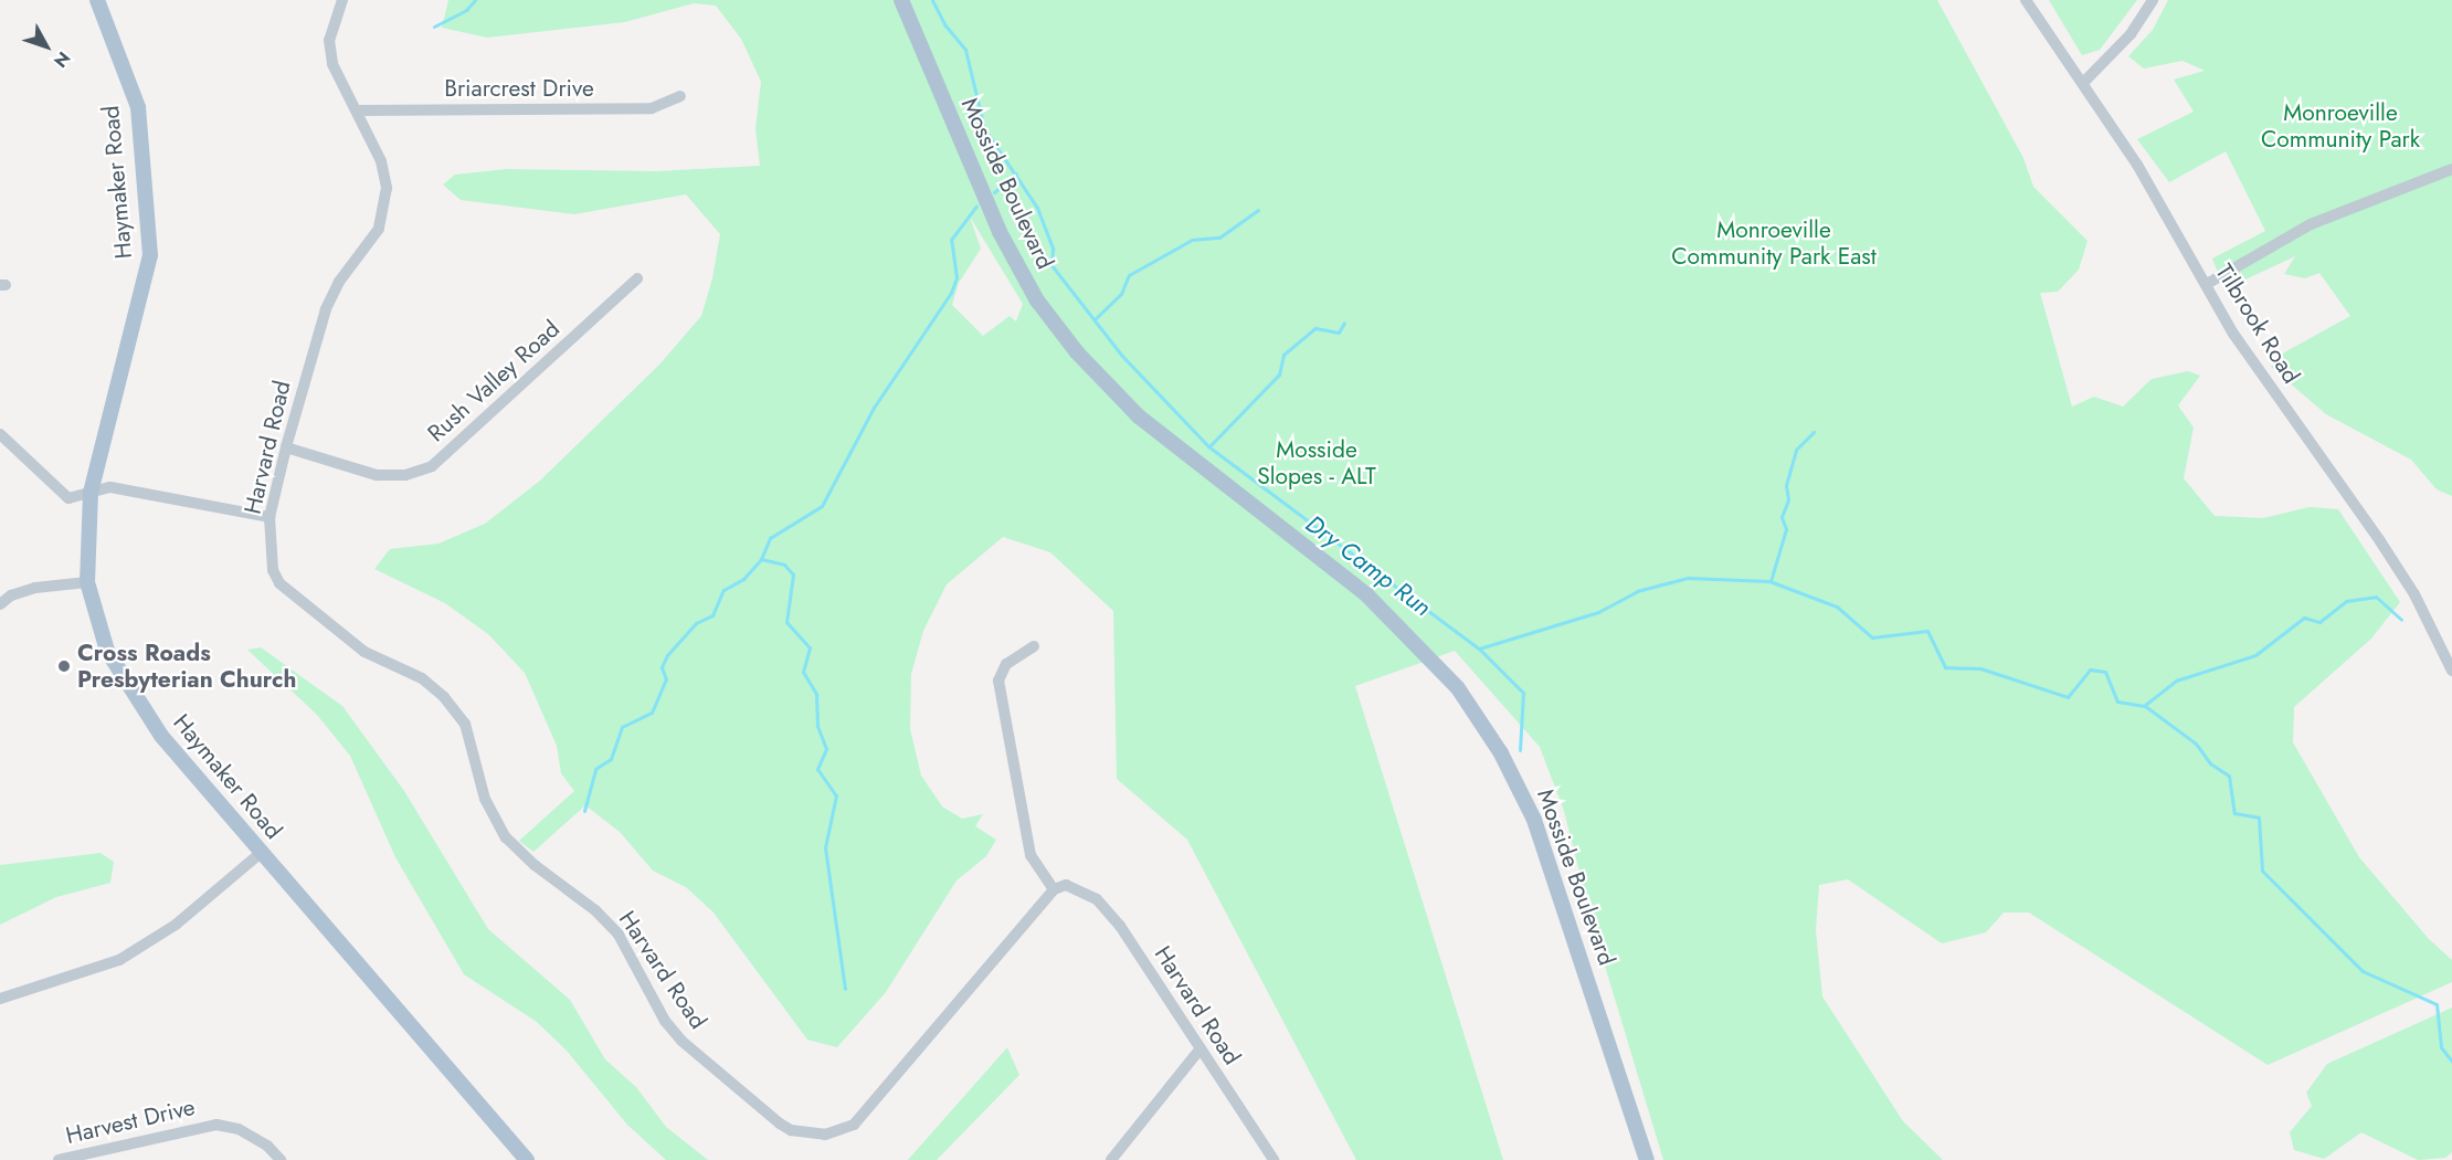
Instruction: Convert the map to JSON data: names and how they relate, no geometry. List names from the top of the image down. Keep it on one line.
{"streets":{"main road":["Haymaker Road","Mosside Boulevard"],"street":["Briarcrest Drive","Tilbrook Road","Rush Valley Road","Harvard Road","Harvest Drive"]},"crossings":[["Briarcrest Drive","Harvard Road"],["Rush Valley Road","Harvard Road"]],"water":["Dry Camp Run"],"parks":["Monroeville Community Park","Monroeville Community Park East","Mosside Slopes - ALT"],"places":["Cross Roads Presbyterian Church"],"north":"bottom right"}
